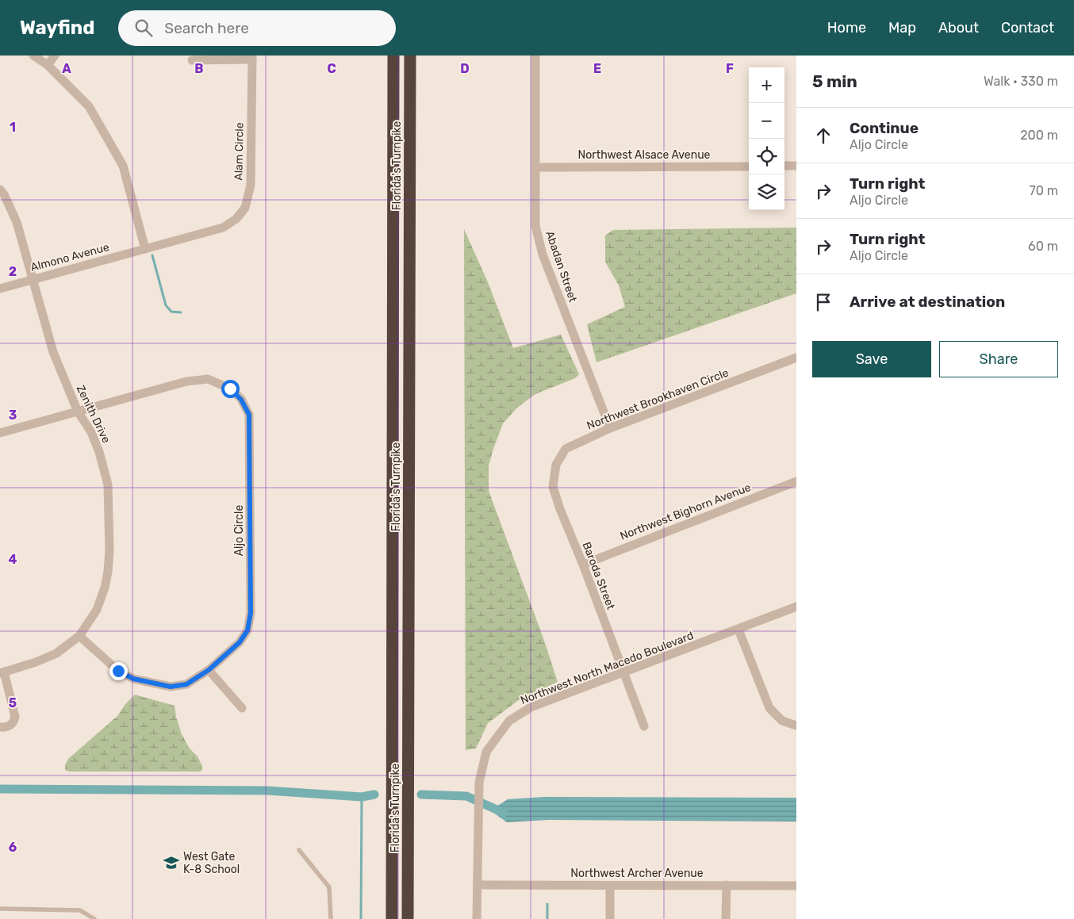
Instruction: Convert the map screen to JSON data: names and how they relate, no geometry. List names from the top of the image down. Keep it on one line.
{"streets":{"highway":["Florida's Turnpike"],"street":["Alam Circle","Northwest Alsace Avenue","Almono Avenue","Abadan Street","Northwest Brookhaven Circle","Zenith Drive","Northwest Bighorn Avenue","Aljo Circle","Baroda Street","Northwest North Macedo Boulevard","Northwest Archer Avenue"]},"crossings":[["Alam Circle","Almono Avenue"],["Northwest Alsace Avenue","Abadan Street"],["Almono Avenue","Zenith Drive"],["Abadan Street","Northwest Brookhaven Circle"],["Northwest Brookhaven Circle","Baroda Street"],["Zenith Drive","Aljo Circle"],["Northwest Bighorn Avenue","Baroda Street"],["Baroda Street","Northwest North Macedo Boulevard"],["Northwest North Macedo Boulevard","Northwest Archer Avenue"]],"places":{"school or university":["West Gate K-8 School"]},"page":{"header":"Wayfind","search":"Search here","nav":["Home","Map","About","Contact"],"heading":["5 min","Walk · 330 m"],"map_buttons":["+","−"],"list":[["Continue","Aljo Circle","200 m"],["Turn right","Aljo Circle","70 m"],["Turn right","Aljo Circle","60 m"],"Arrive at destination"],"buttons":["Save","Share"]},"grid":{"columns":["A","B","C","D","E","F"],"rows":["1","2","3","4","5","6"]}}
